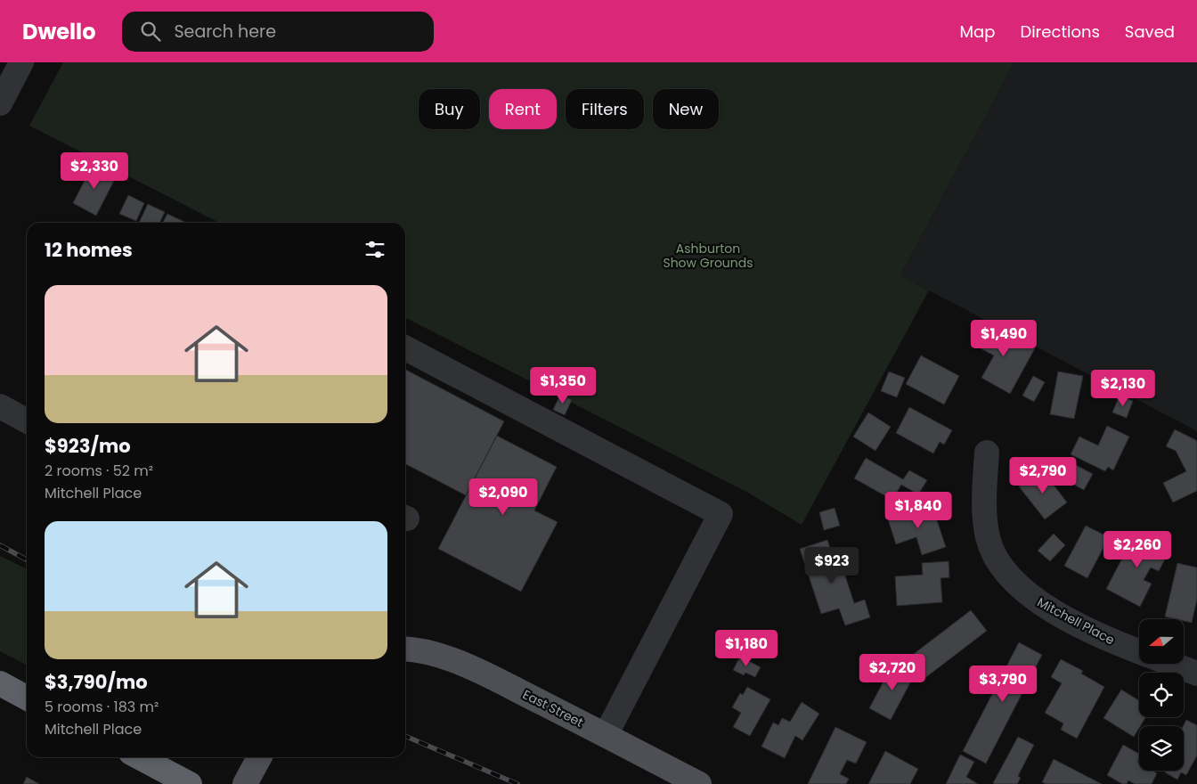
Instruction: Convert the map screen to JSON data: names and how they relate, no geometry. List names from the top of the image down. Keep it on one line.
{"streets":{"main road":["East Street"],"street":["Mitchell Place"]},"parks":["Ashburton Show Grounds"],"north":"left","page":{"header":"Dwello","search":"Search here","nav":["Map","Directions","Saved"],"chip":["Buy","Rent","Filters","New"],"price":["$2,330","$1,490","$1,350","$2,130","$2,790","$2,090","$1,840","$2,260","$923","$1,180","$2,720","$3,790"],"heading":"12 homes","list":[{"name":"$923/mo","note":"2 rooms · 52 m² · Mitchell Place"},{"name":"$3,790/mo","note":"5 rooms · 183 m² · Mitchell Place"}]}}
